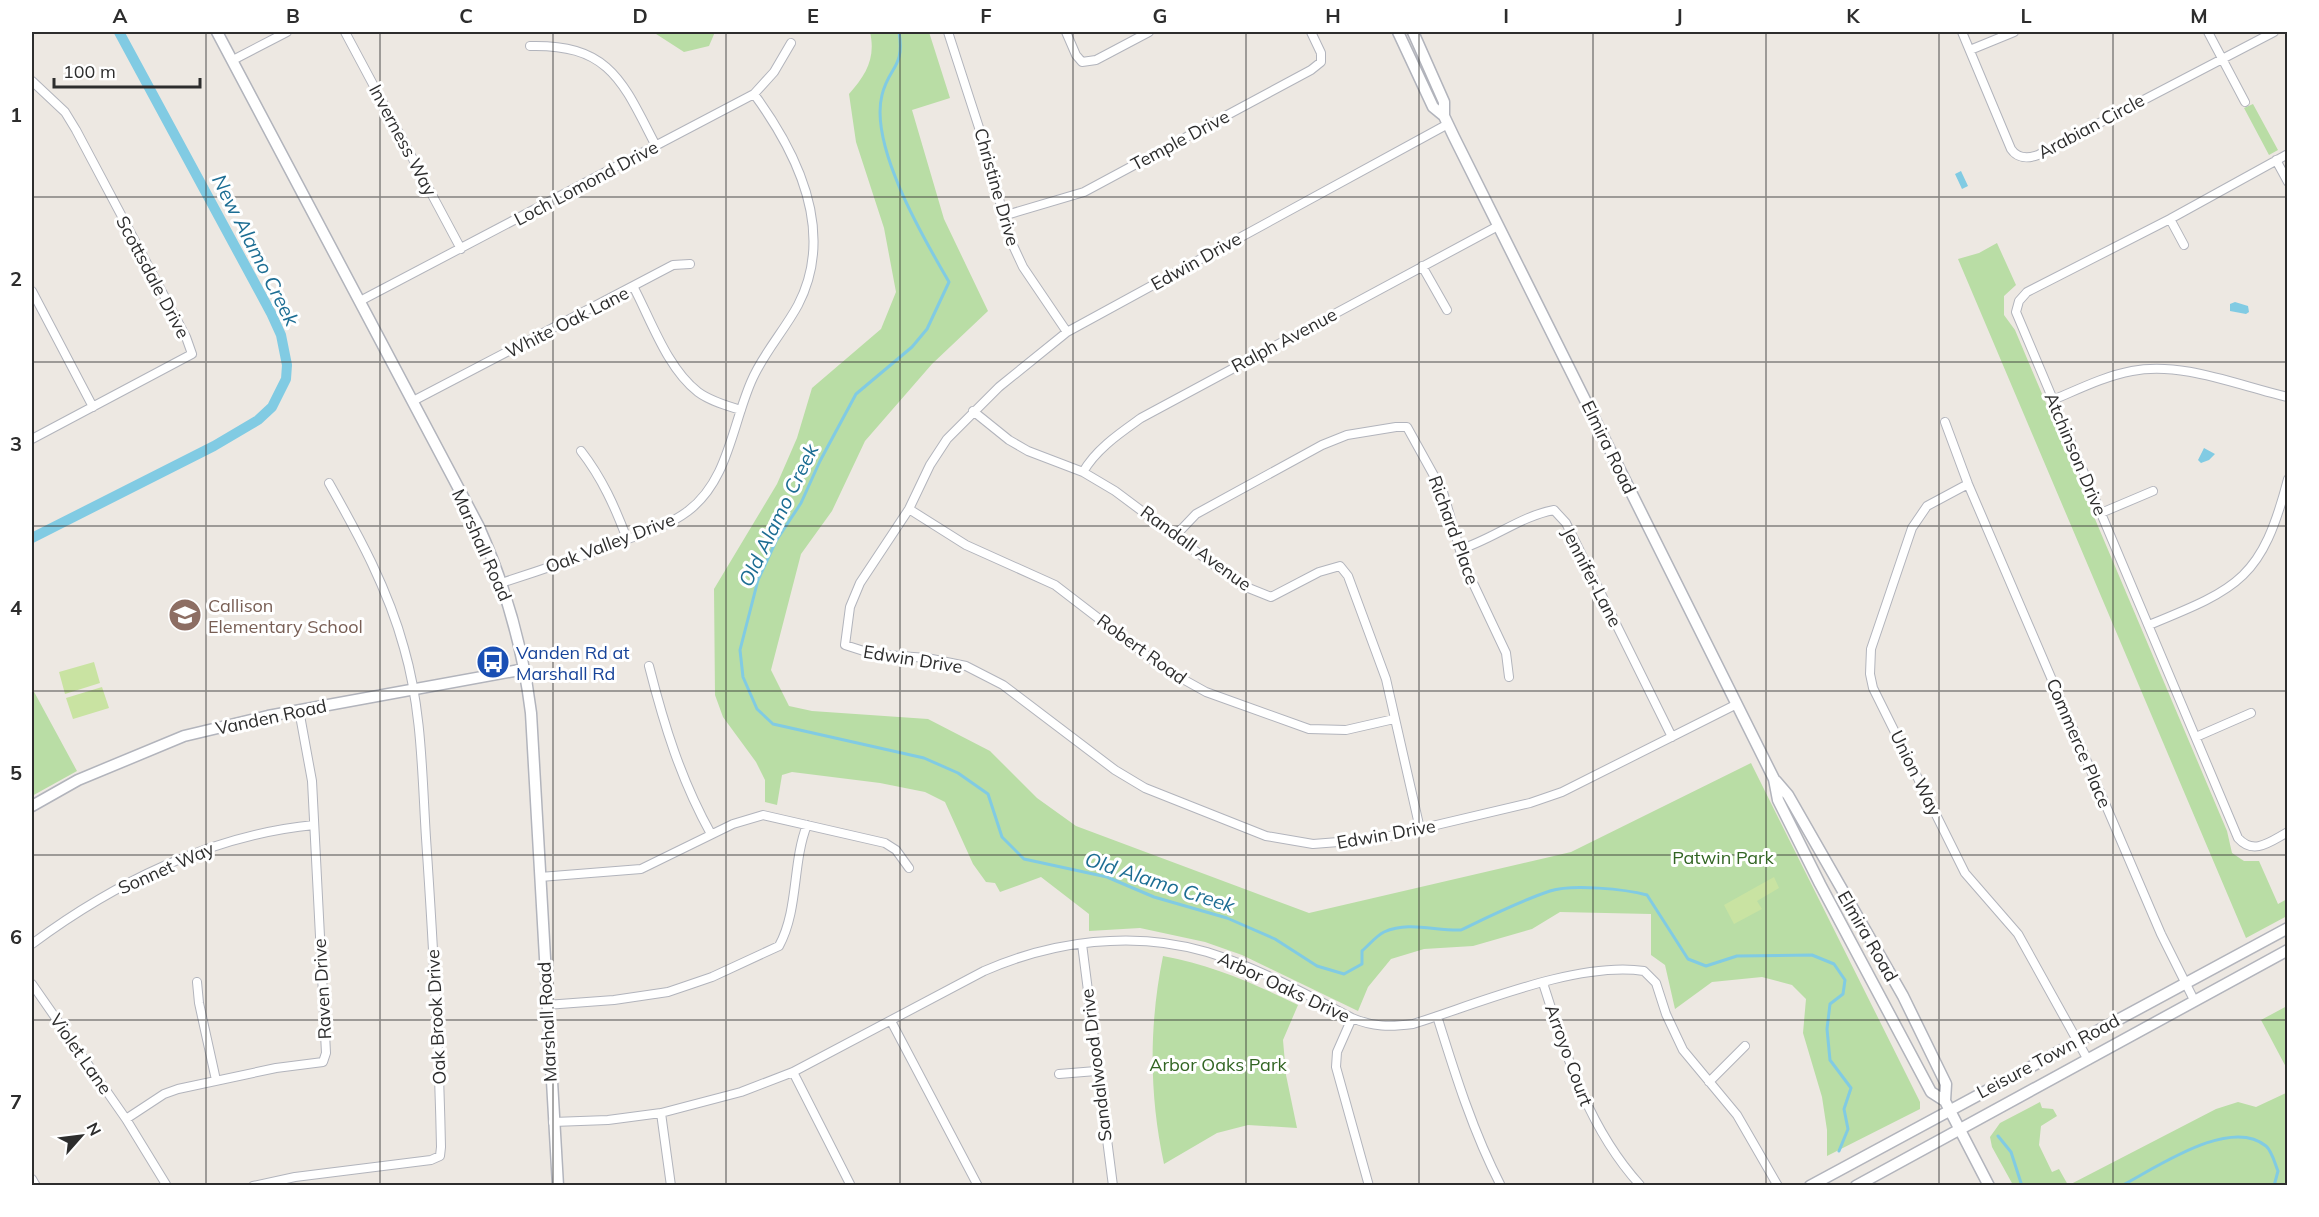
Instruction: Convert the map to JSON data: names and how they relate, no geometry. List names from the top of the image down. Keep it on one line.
{"streets":{"main road":["Elmira Road","Marshall Road","Vanden Road","Leisure Town Road"],"street":["Arabian Circle","Inverness Way","Temple Drive","Loch Lomond Drive","Christine Drive","Edwin Drive","Scottsdale Drive","White Oak Lane","Ralph Avenue","Atchinson Drive","Richard Place","Oak Valley Drive","Randall Avenue","Jennifer Lane","Robert Road","Commerce Place","Union Way","Sonnet Way","Arbor Oaks Drive","Raven Drive","Oak Brook Drive","Violet Lane","Arroyo Court","Sandalwood Drive"]},"crossings":[["Inverness Way","Loch Lomond Drive"],["Temple Drive","Christine Drive"],["Loch Lomond Drive","Oak Valley Drive"],["Loch Lomond Drive","Marshall Road"],["Christine Drive","Edwin Drive"],["Edwin Drive","Elmira Road"],["Edwin Drive","Randall Avenue"],["Edwin Drive","Jennifer Lane"],["Edwin Drive","Robert Road"],["White Oak Lane","Oak Valley Drive"],["White Oak Lane","Marshall Road"],["Ralph Avenue","Elmira Road"],["Ralph Avenue","Randall Avenue"],["Elmira Road","Leisure Town Road"],["Richard Place","Randall Avenue"],["Richard Place","Jennifer Lane"],["Oak Valley Drive","Marshall Road"],["Marshall Road","Vanden Road"],["Marshall Road","Arbor Oaks Drive"],["Randall Avenue","Robert Road"],["Vanden Road","Raven Drive"],["Vanden Road","Oak Brook Drive"],["Commerce Place","Union Way"],["Commerce Place","Leisure Town Road"],["Union Way","Leisure Town Road"],["Sonnet Way","Raven Drive"],["Arbor Oaks Drive","Arroyo Court"],["Arbor Oaks Drive","Sandalwood Drive"],["Raven Drive","Violet Lane"]],"water":["New Alamo Creek","Old Alamo Creek"],"parks":["Patwin Park","Arbor Oaks Park"],"places":{"school or university":["Callison Elementary School"],"bus stop":["Vanden Rd at Marshall Rd"]},"scale_bar":"100 m","north":"top right","grid":{"columns":["A","B","C","D","E","F","G","H","I","J","K","L","M"],"rows":["1","2","3","4","5","6","7"]}}
